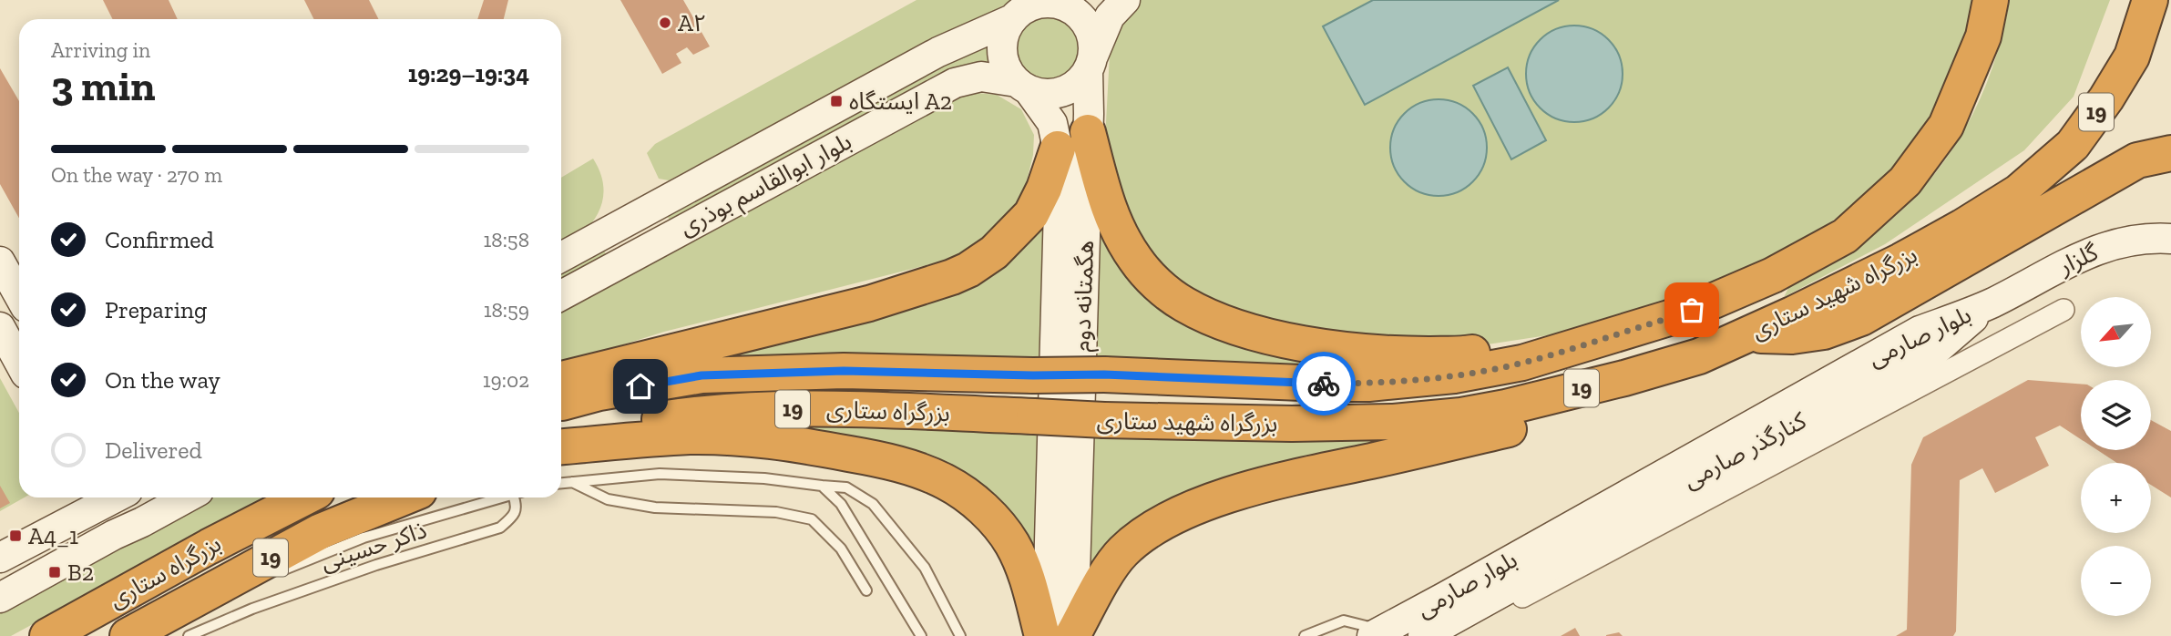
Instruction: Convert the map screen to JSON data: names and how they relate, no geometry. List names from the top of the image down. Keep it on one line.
{"streets":{"highway":["19","بزرگراه شهید ستاری","بزرگراه ستاری"],"main road":["بلوار ابوالقاسم بوذری","گلزار","هگمتانه دوم","بلوار صارمی"],"street":["کنارگذر صارمی"],"lane":["ذاکر حسینی"]},"crossings":[["بلوار ابوالقاسم بوذری","هگمتانه دوم"],["گلزار","بلوار صارمی"],["بزرگراه شهید ستاری","بزرگراه ستاری"],["بلوار صارمی","کنارگذر صارمی"],["بزرگراه ستاری","ذاکر حسینی"]],"places":{"other":["A۲"],"transit":["ایستگاه A2","A4_1","B2"]},"north":"bottom left","page":{"heading":["3 min","Arriving in","19:29–19:34"],"bar":"On the way · 270 m","list":[["Confirmed","18:58"],["Preparing","18:59"],["On the way","19:02"],"Delivered"],"map_buttons":["+","−"]}}
